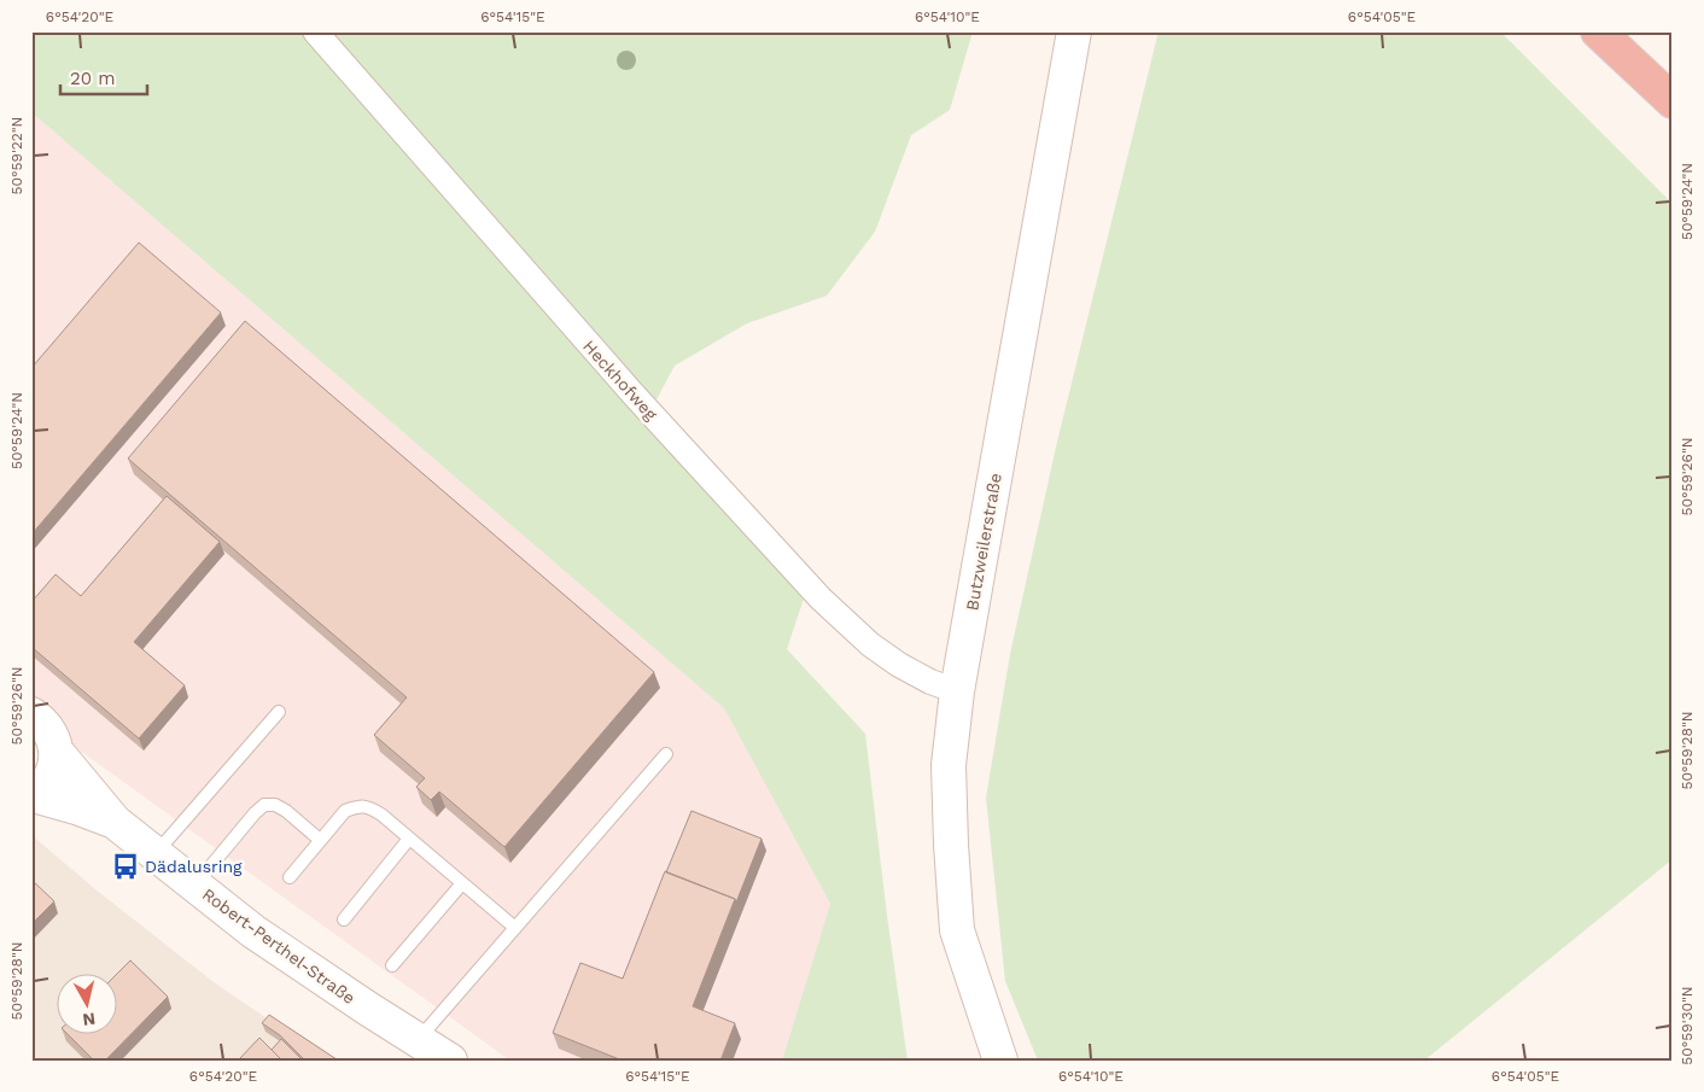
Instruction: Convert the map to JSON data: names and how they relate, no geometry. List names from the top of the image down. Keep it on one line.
{"streets":{"street":["Heckhofweg","Butzweilerstraße","Robert-Perthel-Straße"]},"crossings":[["Heckhofweg","Butzweilerstraße"]],"places":{"bus stop":["Dädalusring"]},"scale_bar":"20 m","north":"bottom","coordinates":["6°54'20\"E","6°54'15\"E","6°54'10\"E","6°54'05\"E","50°59'22\"N","50°59'24\"N","50°59'26\"N","50°59'28\"N","50°59'30\"N"]}
